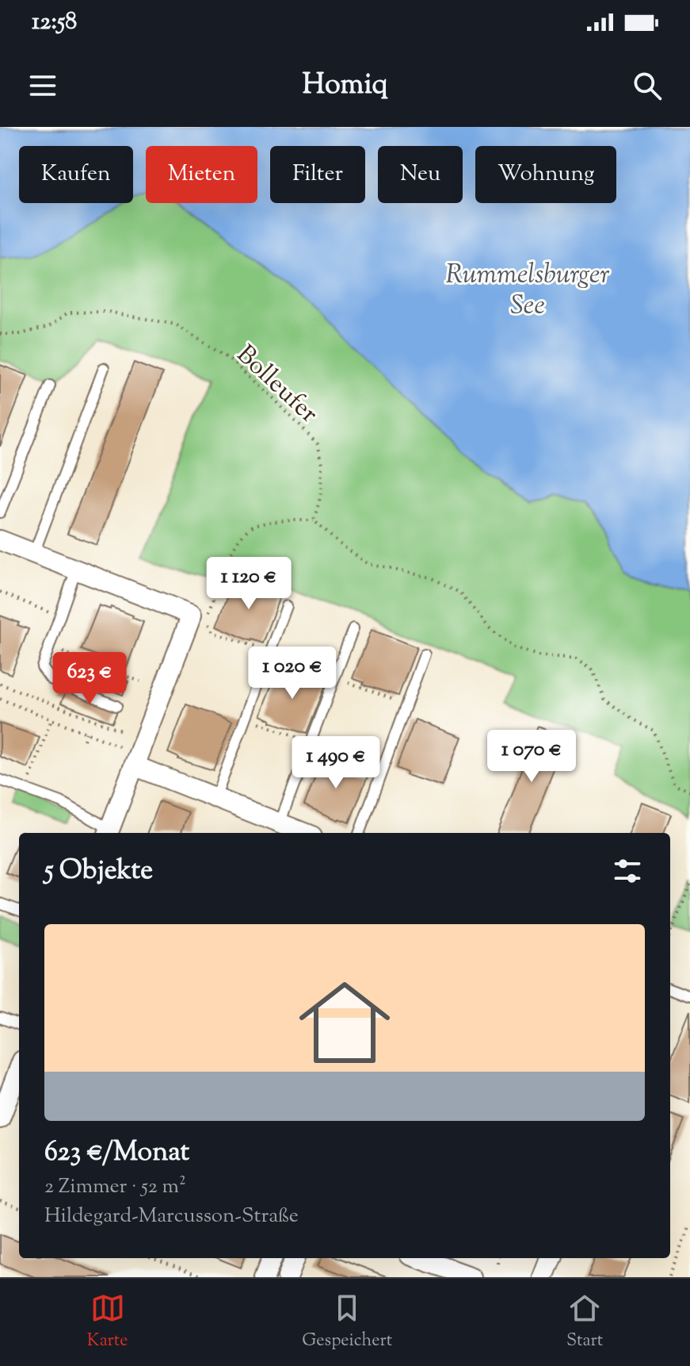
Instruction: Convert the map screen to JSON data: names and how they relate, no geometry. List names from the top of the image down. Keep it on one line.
{"streets":{"path":["Bolleufer"]},"water":["Rummelsburger See"],"page":{"status":"12:58","header":"Homiq","chip":["Kaufen","Mieten","Filter","Neu","Wohnung"],"price":["1 120 €","1 020 €","623 €","1 070 €","1 490 €"],"heading":"5 Objekte","list":[{"name":"623 €/Monat","note":"2 Zimmer · 52 m² · Hildegard-Marcusson-Straße"}],"tabs":["Karte","Gespeichert","Start"]}}
